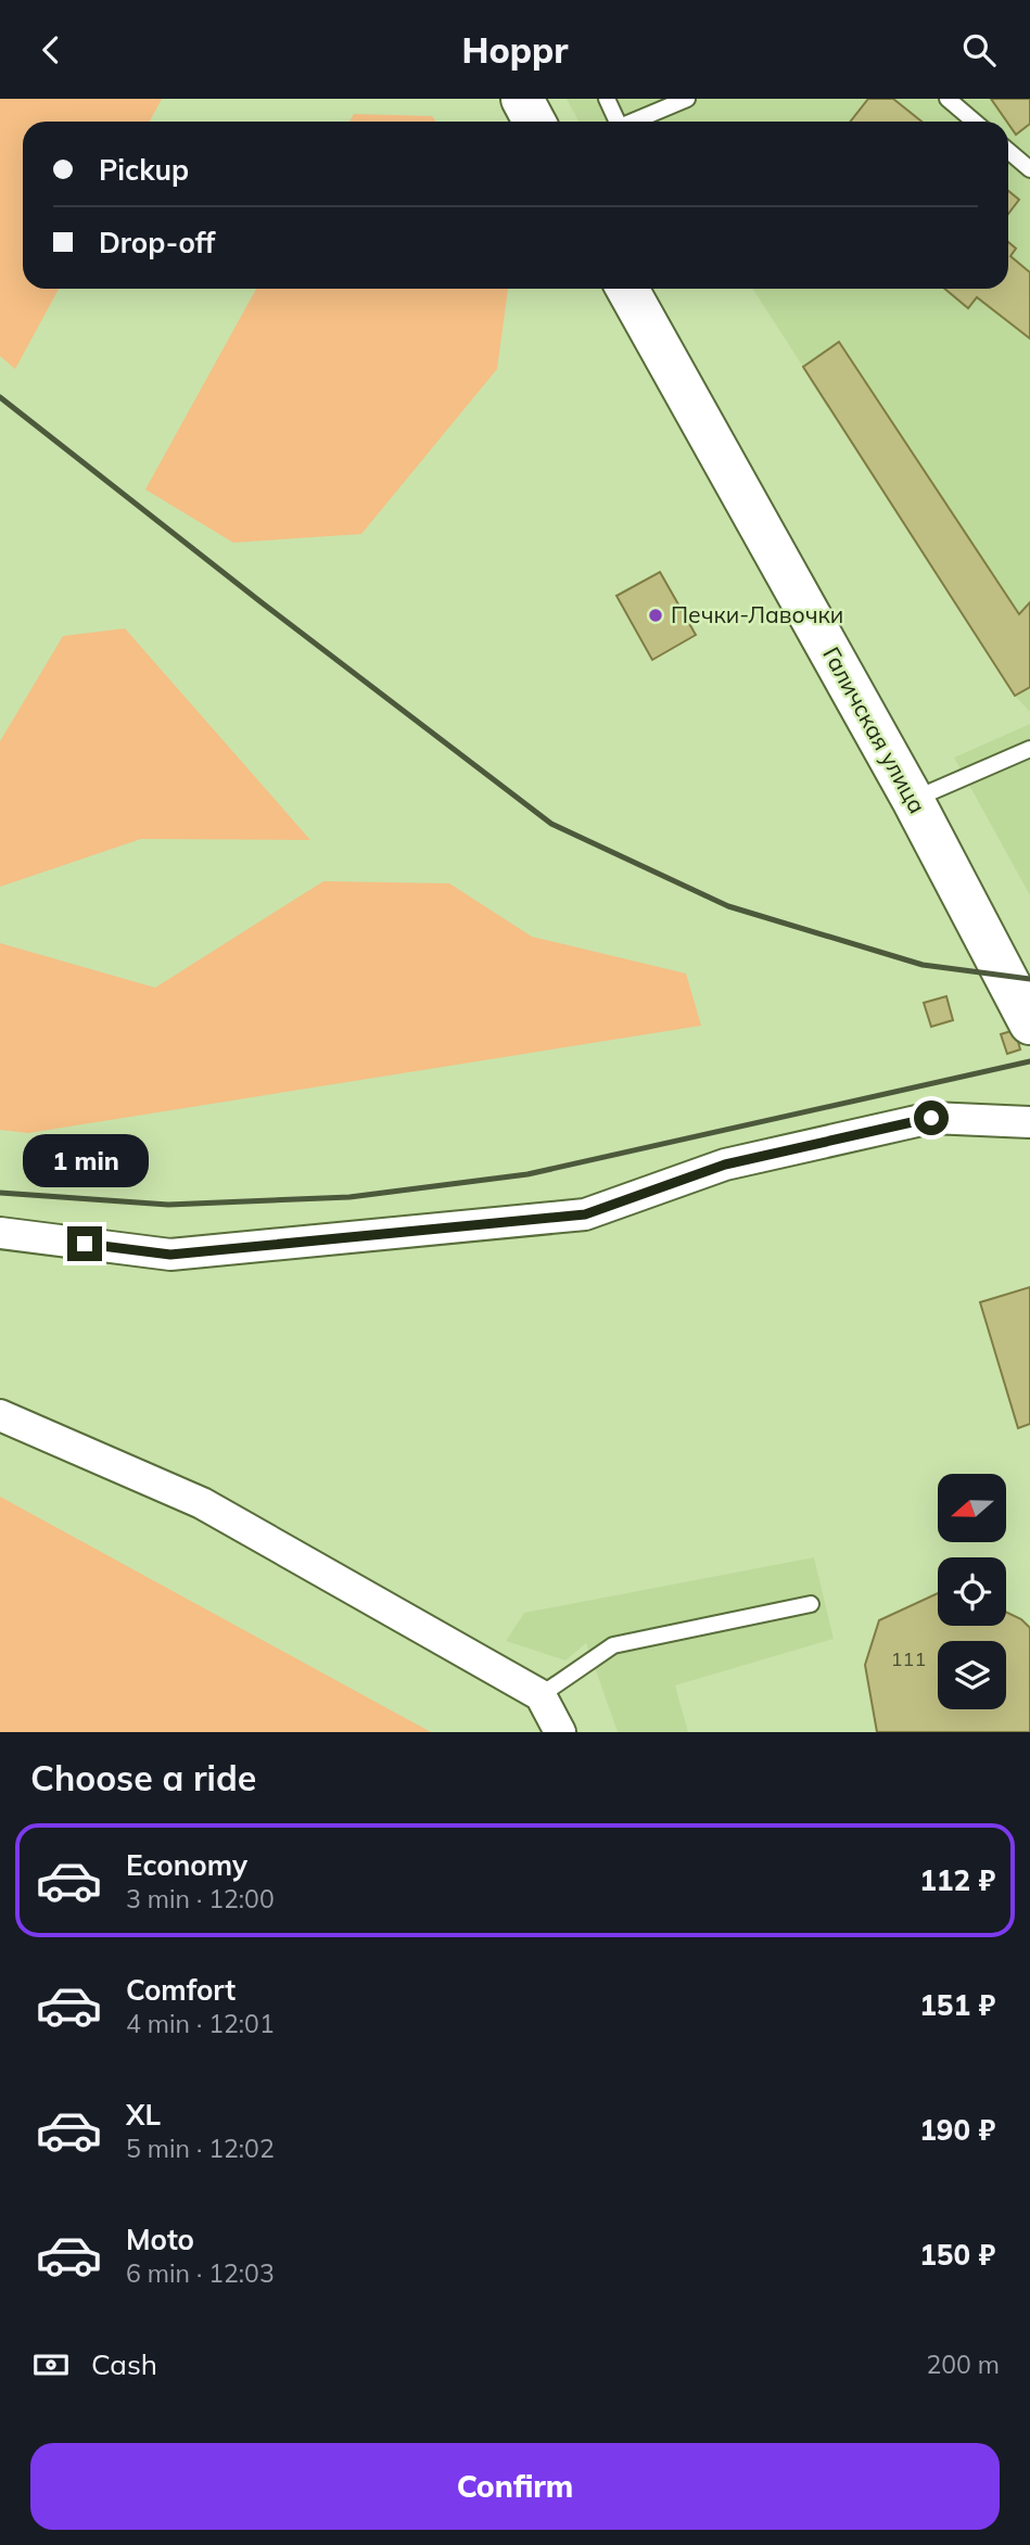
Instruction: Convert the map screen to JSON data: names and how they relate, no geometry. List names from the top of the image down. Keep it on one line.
{"streets":{"main road":["Галичская улица"]},"places":["Печки-Лавочки"],"house_numbers":["111"],"north":"left","page":{"header":"Hoppr","banner":["Pickup","Drop-off"],"bubble":"1 min","heading":"Choose a ride","list":[{"name":"Economy","note":"3 min · 12:00","value":"112 ₽"},{"name":"Comfort","note":"4 min · 12:01","value":"151 ₽"},{"name":"XL","note":"5 min · 12:02","value":"190 ₽"},{"name":"Moto","note":"6 min · 12:03","value":"150 ₽"}],"pay":["Cash","200 m"],"buttons":"Confirm"}}
